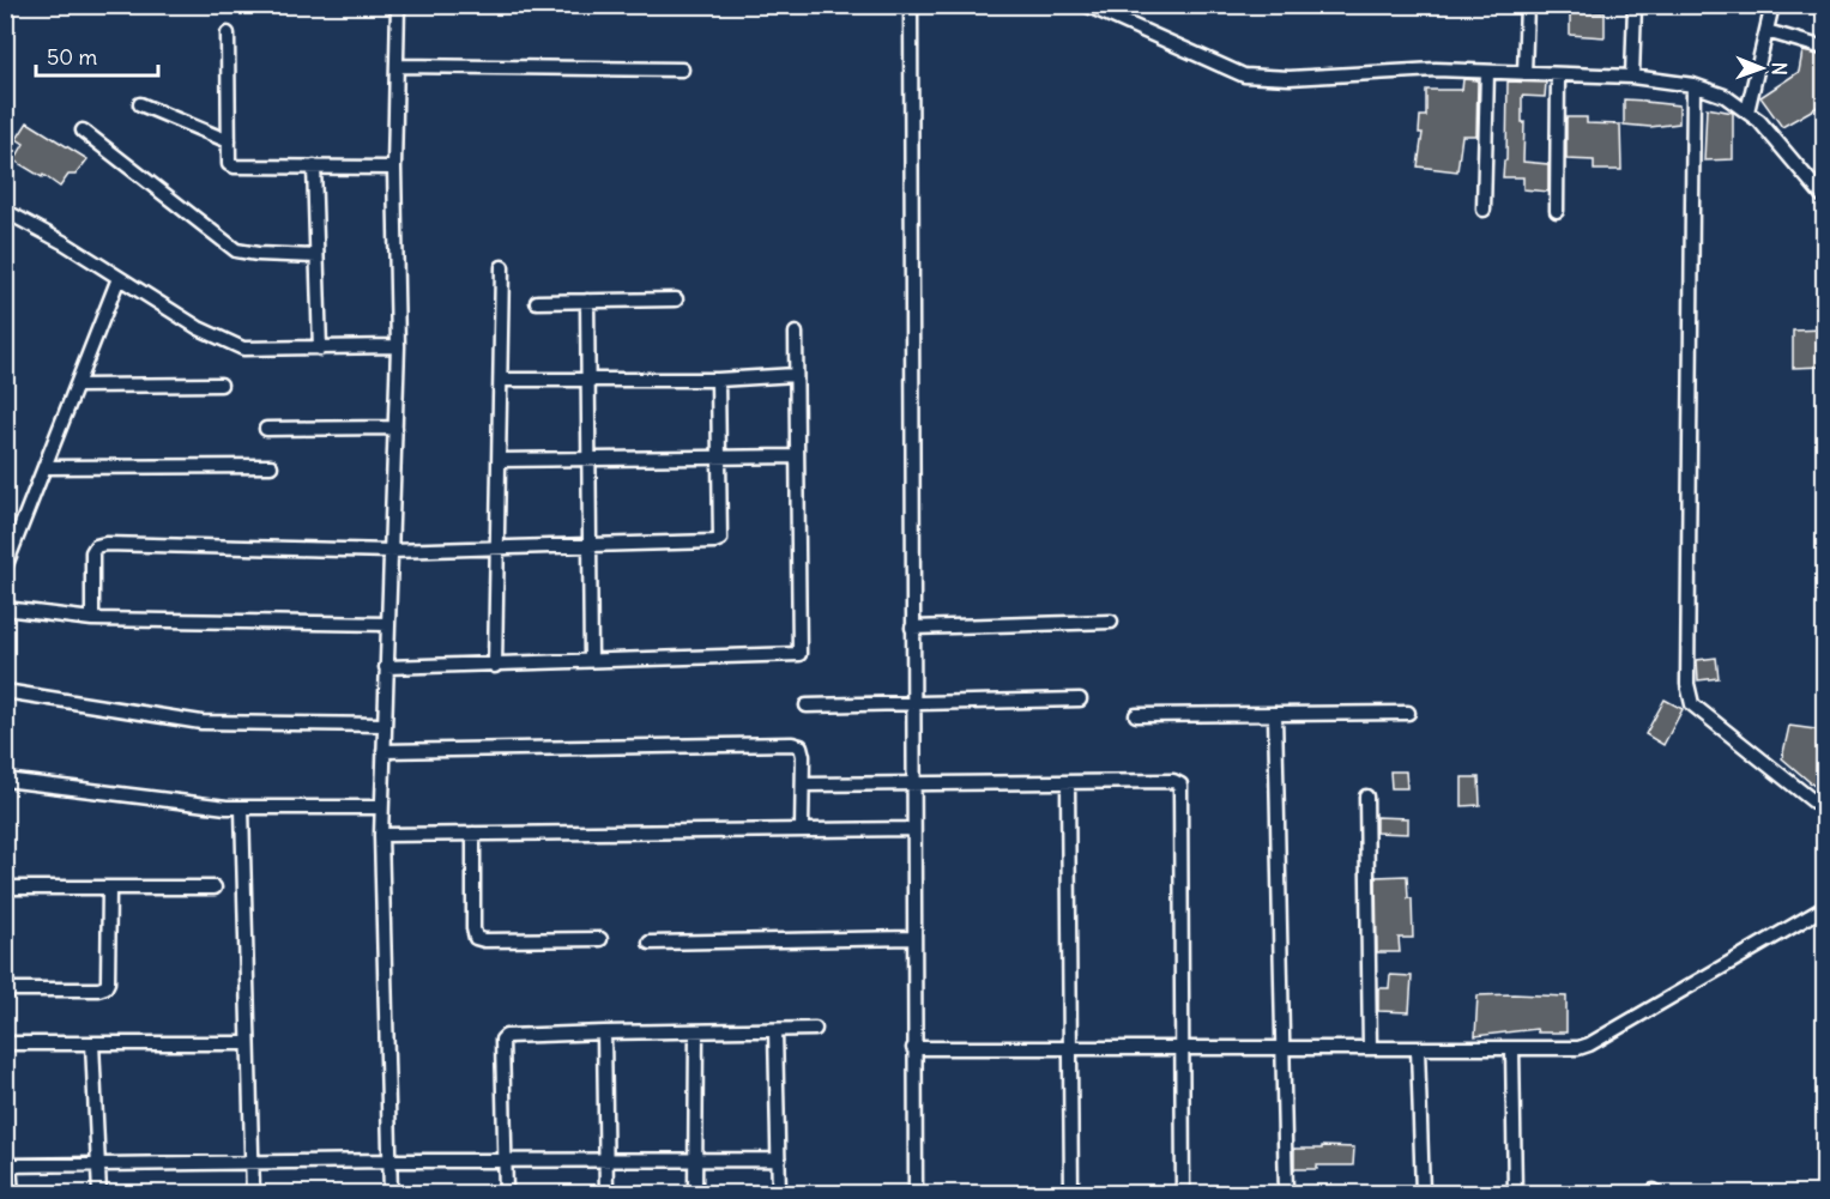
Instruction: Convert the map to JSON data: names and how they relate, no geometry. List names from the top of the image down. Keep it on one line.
{"scale_bar":"50 m","north":"right"}
